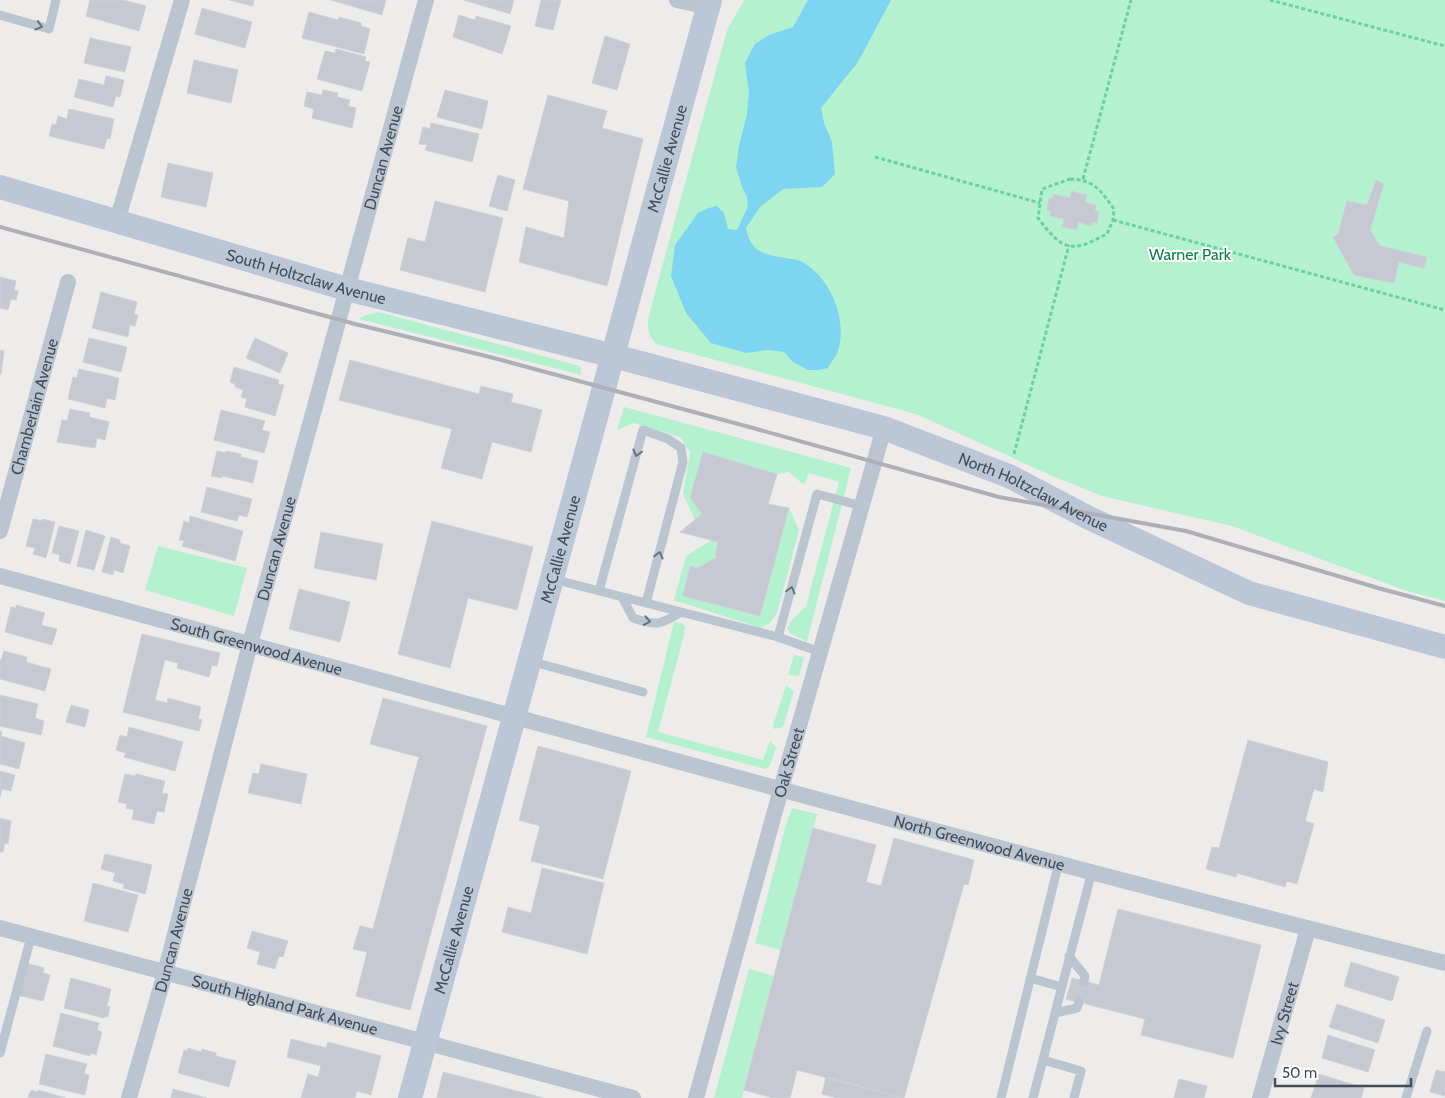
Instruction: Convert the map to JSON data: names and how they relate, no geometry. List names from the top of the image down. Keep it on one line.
{"streets":{"main road":["McCallie Avenue","South Holtzclaw Avenue","North Holtzclaw Avenue"],"street":["Duncan Avenue","Chamberlain Avenue","South Greenwood Avenue","Oak Street","North Greenwood Avenue","South Highland Park Avenue","Ivy Street"]},"crossings":[["Duncan Avenue","South Holtzclaw Avenue"],["Duncan Avenue","South Greenwood Avenue"],["Duncan Avenue","South Highland Park Avenue"],["McCallie Avenue","South Holtzclaw Avenue"],["McCallie Avenue","North Holtzclaw Avenue"],["McCallie Avenue","South Greenwood Avenue"],["McCallie Avenue","North Greenwood Avenue"],["McCallie Avenue","South Highland Park Avenue"],["South Holtzclaw Avenue","North Holtzclaw Avenue"],["North Holtzclaw Avenue","Oak Street"],["South Greenwood Avenue","North Greenwood Avenue"],["Oak Street","North Greenwood Avenue"],["North Greenwood Avenue","Ivy Street"]],"parks":["Warner Park"],"scale_bar":"50 m"}
